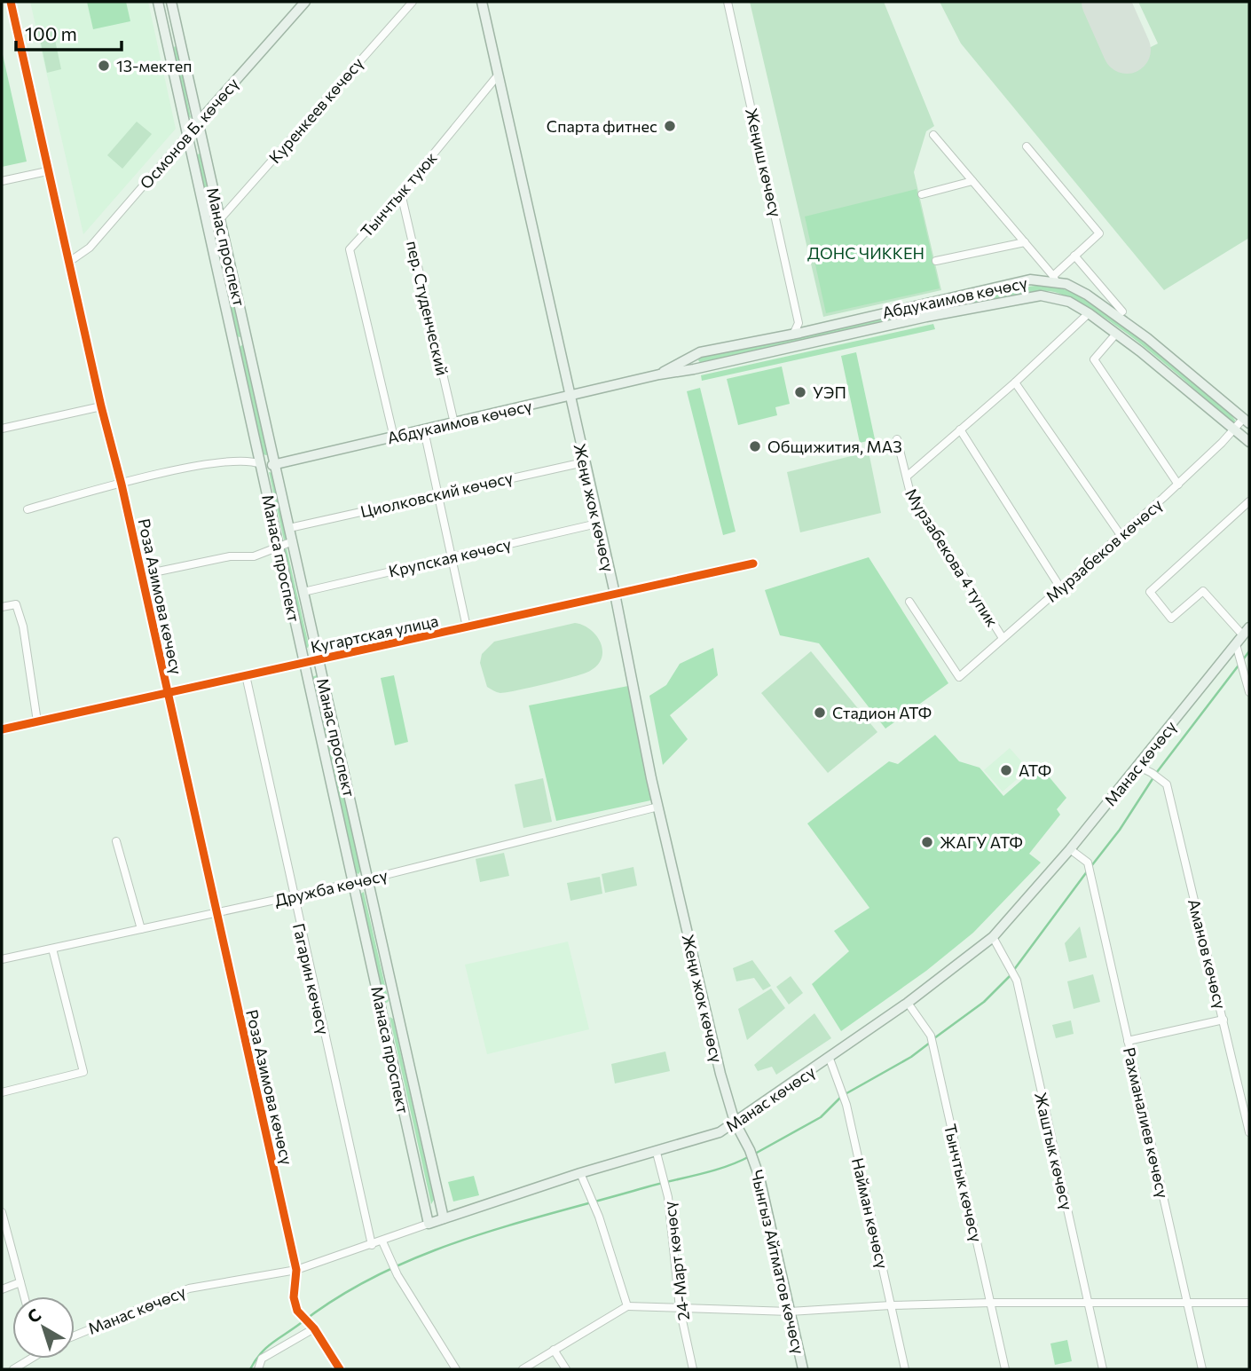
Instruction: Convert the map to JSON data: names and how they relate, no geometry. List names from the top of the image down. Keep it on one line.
{"streets":{"main road":["Осмонов Б. көчөсү","Манас проспект","Абдукаимов көчөсү","Жеңи жок көчөсү","Манаса проспект","Манас көчөсү","Чынгыз Айтматов көчөсү"],"street":["Куренкеев көчөсү","Жеңиш көчөсү","Тынчтык туюк","пер. Студенческий","Циолковский көчөсү","Мурзабеков көчөсү","Крупская көчөсү","Мурзабекова 4 тупик","Роза Азимова көчөсү","Кугартская улица","Дружба көчөсү","Аманов көчөсү","Гагарин көчөсү","Рахманалиев көчөсү","Жаштык көчөсү","Тынчтык көчөсү","Найман көчөсү","24-Март көчөсү"]},"crossings":[["Куренкеев көчөсү","Манас проспект"],["Осмонов Б. көчөсү","Манас проспект"],["Осмонов Б. көчөсү","Манаса проспект"],["Осмонов Б. көчөсү","Роза Азимова көчөсү"],["Тынчтык туюк","Абдукаимов көчөсү"],["Тынчтык туюк","пер. Студенческий"],["Тынчтык туюк","Жеңи жок көчөсү"],["Манас проспект","Абдукаимов көчөсү"],["Манас проспект","Циолковский көчөсү"],["Манас проспект","Крупская көчөсү"],["Манас проспект","Кугартская улица"],["Манас проспект","Манас көчөсү"],["Манас проспект","Дружба көчөсү"],["Абдукаимов көчөсү","пер. Студенческий"],["Абдукаимов көчөсү","Жеңи жок көчөсү"],["Абдукаимов көчөсү","Мурзабеков көчөсү"],["Абдукаимов көчөсү","Манаса проспект"],["Циолковский көчөсү","Жеңи жок көчөсү"],["Жеңи жок көчөсү","Крупская көчөсү"],["Жеңи жок көчөсү","Кугартская улица"],["Жеңи жок көчөсү","Манас көчөсү"],["Жеңи жок көчөсү","Дружба көчөсү"],["Жеңи жок көчөсү","Чынгыз Айтматов көчөсү"],["Мурзабеков көчөсү","Мурзабекова 4 тупик"],["Манаса проспект","Кугартская улица"],["Манаса проспект","Манас көчөсү"],["Манаса проспект","Дружба көчөсү"],["Роза Азимова көчөсү","Кугартская улица"],["Роза Азимова көчөсү","Манас көчөсү"],["Роза Азимова көчөсү","Дружба көчөсү"],["Кугартская улица","Гагарин көчөсү"],["Манас көчөсү","Аманов көчөсү"],["Манас көчөсү","Гагарин көчөсү"],["Манас көчөсү","Рахманалиев көчөсү"],["Манас көчөсү","Жаштык көчөсү"],["Манас көчөсү","Тынчтык көчөсү"],["Манас көчөсү","Найман көчөсү"],["Манас көчөсү","24-Март көчөсү"],["Манас көчөсү","Чынгыз Айтматов көчөсү"],["Дружба көчөсү","Гагарин көчөсү"]],"parks":["ДОНС ЧИККЕН"],"places":["13-мектеп","Спарта фитнес","УЭП","Общижития, МАЗ","Стадион АТФ","АТФ","ЖАГУ АТФ"],"scale_bar":"100 m","north":"top left"}
